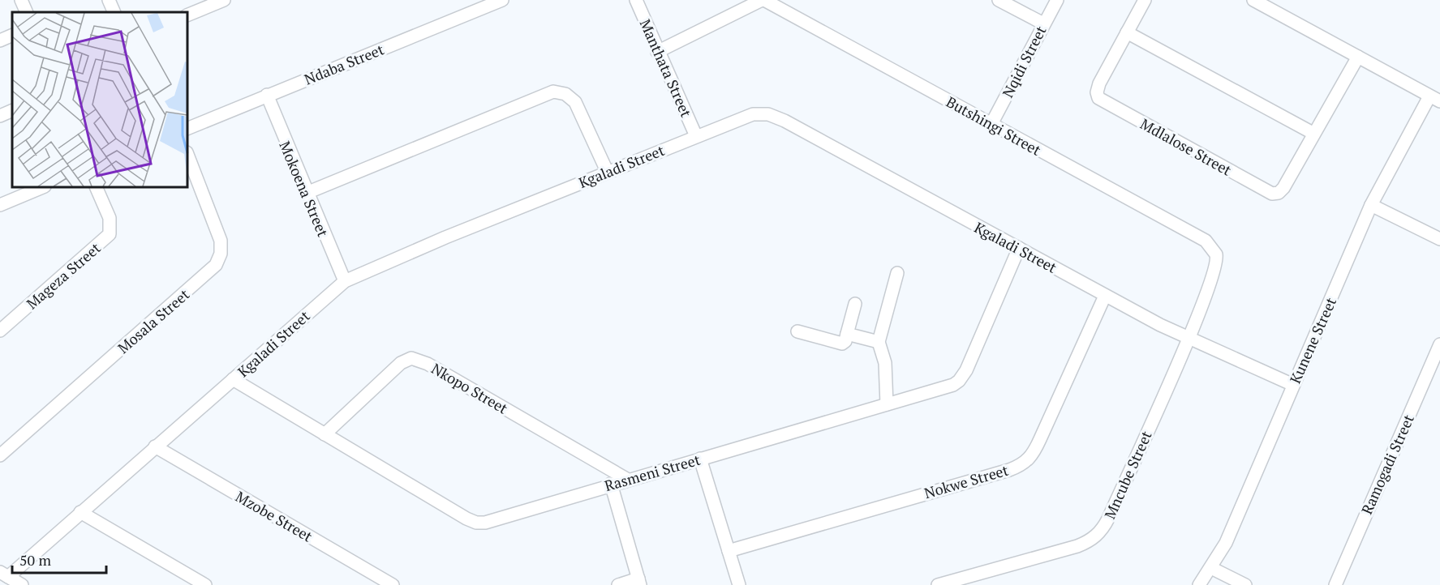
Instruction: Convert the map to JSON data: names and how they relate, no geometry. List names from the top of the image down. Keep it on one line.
{"streets":{"street":["Nqidi Street","Ndaba Street","Manthata Street","Butshingi Street","Mdlalose Street","Kgaladi Street","Mokoena Street","Mageza Street","Mosala Street","Kunene Street","Nkopo Street","Ramogadi Street","Rasmeni Street","Mncube Street","Nokwe Street","Mzobe Street"]},"crossings":[["Nqidi Street","Butshingi Street"],["Ndaba Street","Mokoena Street"],["Manthata Street","Kgaladi Street"],["Butshingi Street","Mncube Street"],["Kgaladi Street","Mokoena Street"],["Kgaladi Street","Kunene Street"],["Kgaladi Street","Rasmeni Street"],["Kgaladi Street","Mncube Street"],["Kgaladi Street","Nokwe Street"],["Kgaladi Street","Mzobe Street"],["Nkopo Street","Rasmeni Street"]],"scale_bar":"50 m"}
